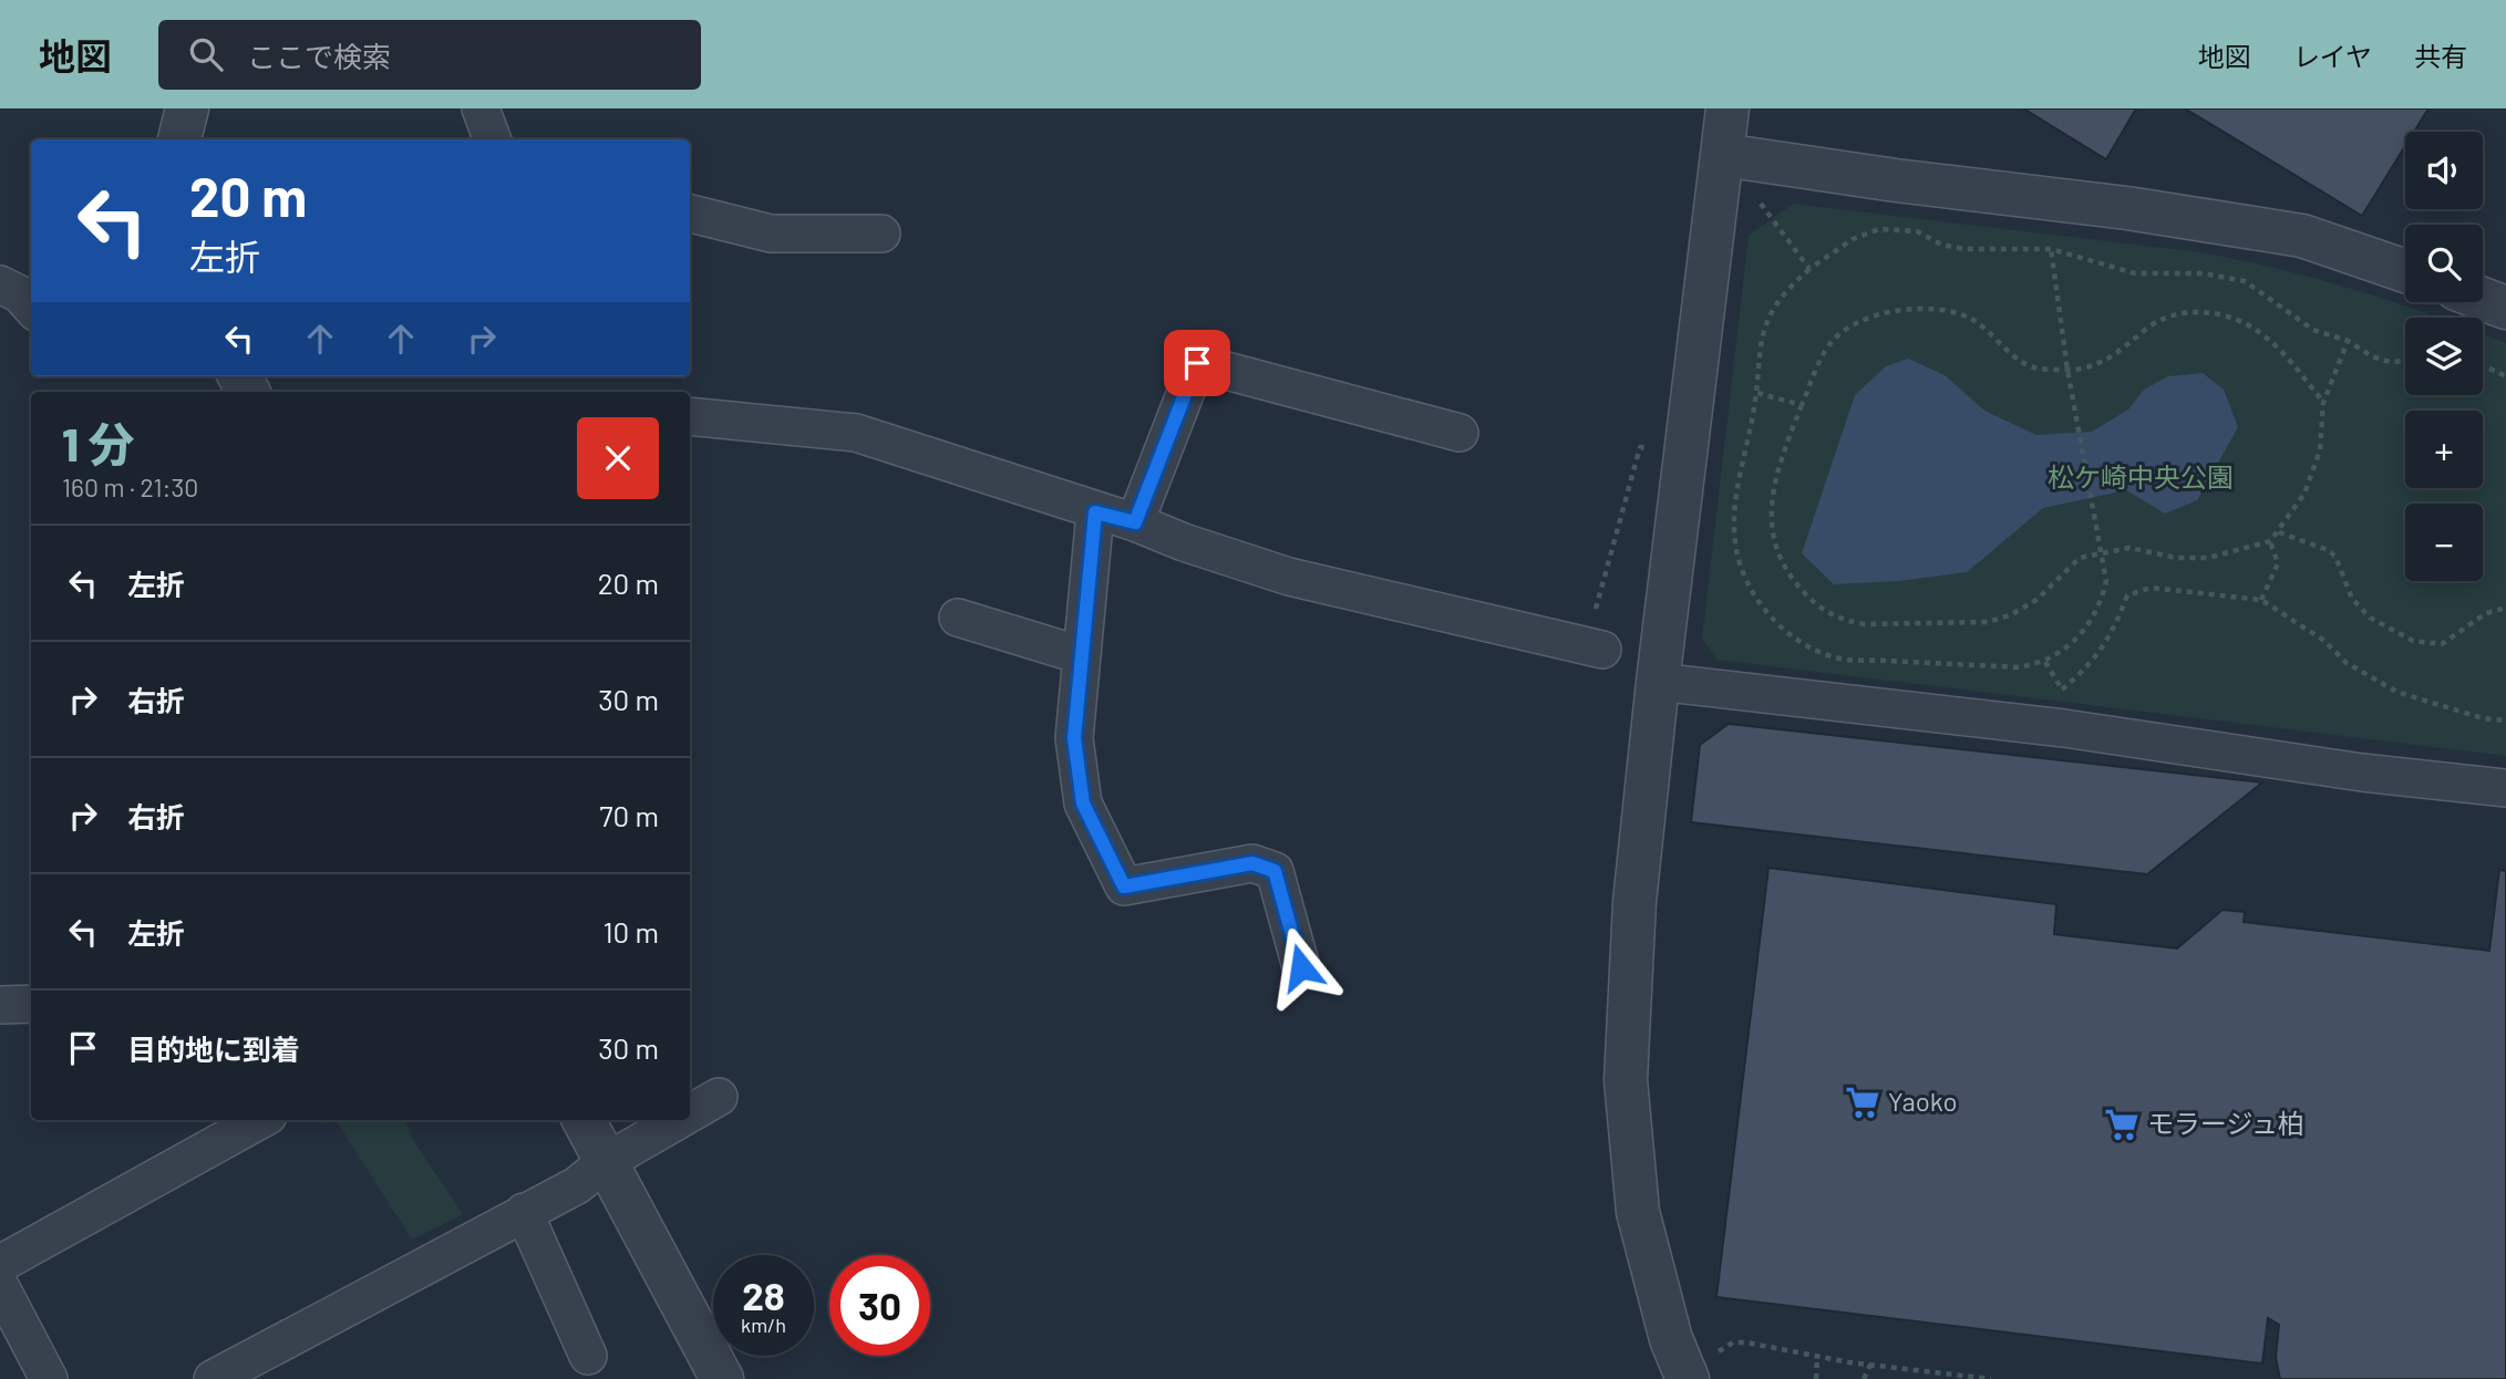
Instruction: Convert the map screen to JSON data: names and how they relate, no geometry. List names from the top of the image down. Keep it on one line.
{"parks":["松ケ崎中央公園"],"places":{"supermarket":["Yaoko","モラージュ柏"]},"page":{"header":"地図","search":"ここで検索","nav":["地図","レイヤ","共有"],"map_buttons":["+","−"],"turn":["20 m","左折"],"heading":["1 分","160 m · 21:30"],"list":[{"name":"左折","value":"20 m"},{"name":"右折","value":"30 m"},{"name":"右折","value":"70 m"},{"name":"左折","value":"10 m"},{"name":"目的地に到着","value":"30 m"}],"speed":"28 km/h","limit":"30"}}
